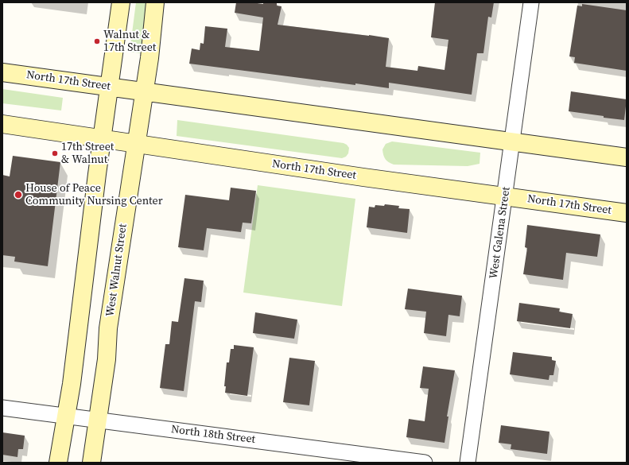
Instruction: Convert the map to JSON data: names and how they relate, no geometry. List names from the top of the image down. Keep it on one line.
{"streets":{"main road":["North 17th Street","West Walnut Street"],"street":["West Galena Street","North 18th Street"]},"crossings":[["North 17th Street","West Galena Street"],["North 17th Street","West Walnut Street"],["West Walnut Street","North 18th Street"]],"places":["Walnut & 17th Street","17th Street & Walnut","House of Peace Community Nursing Center"]}
